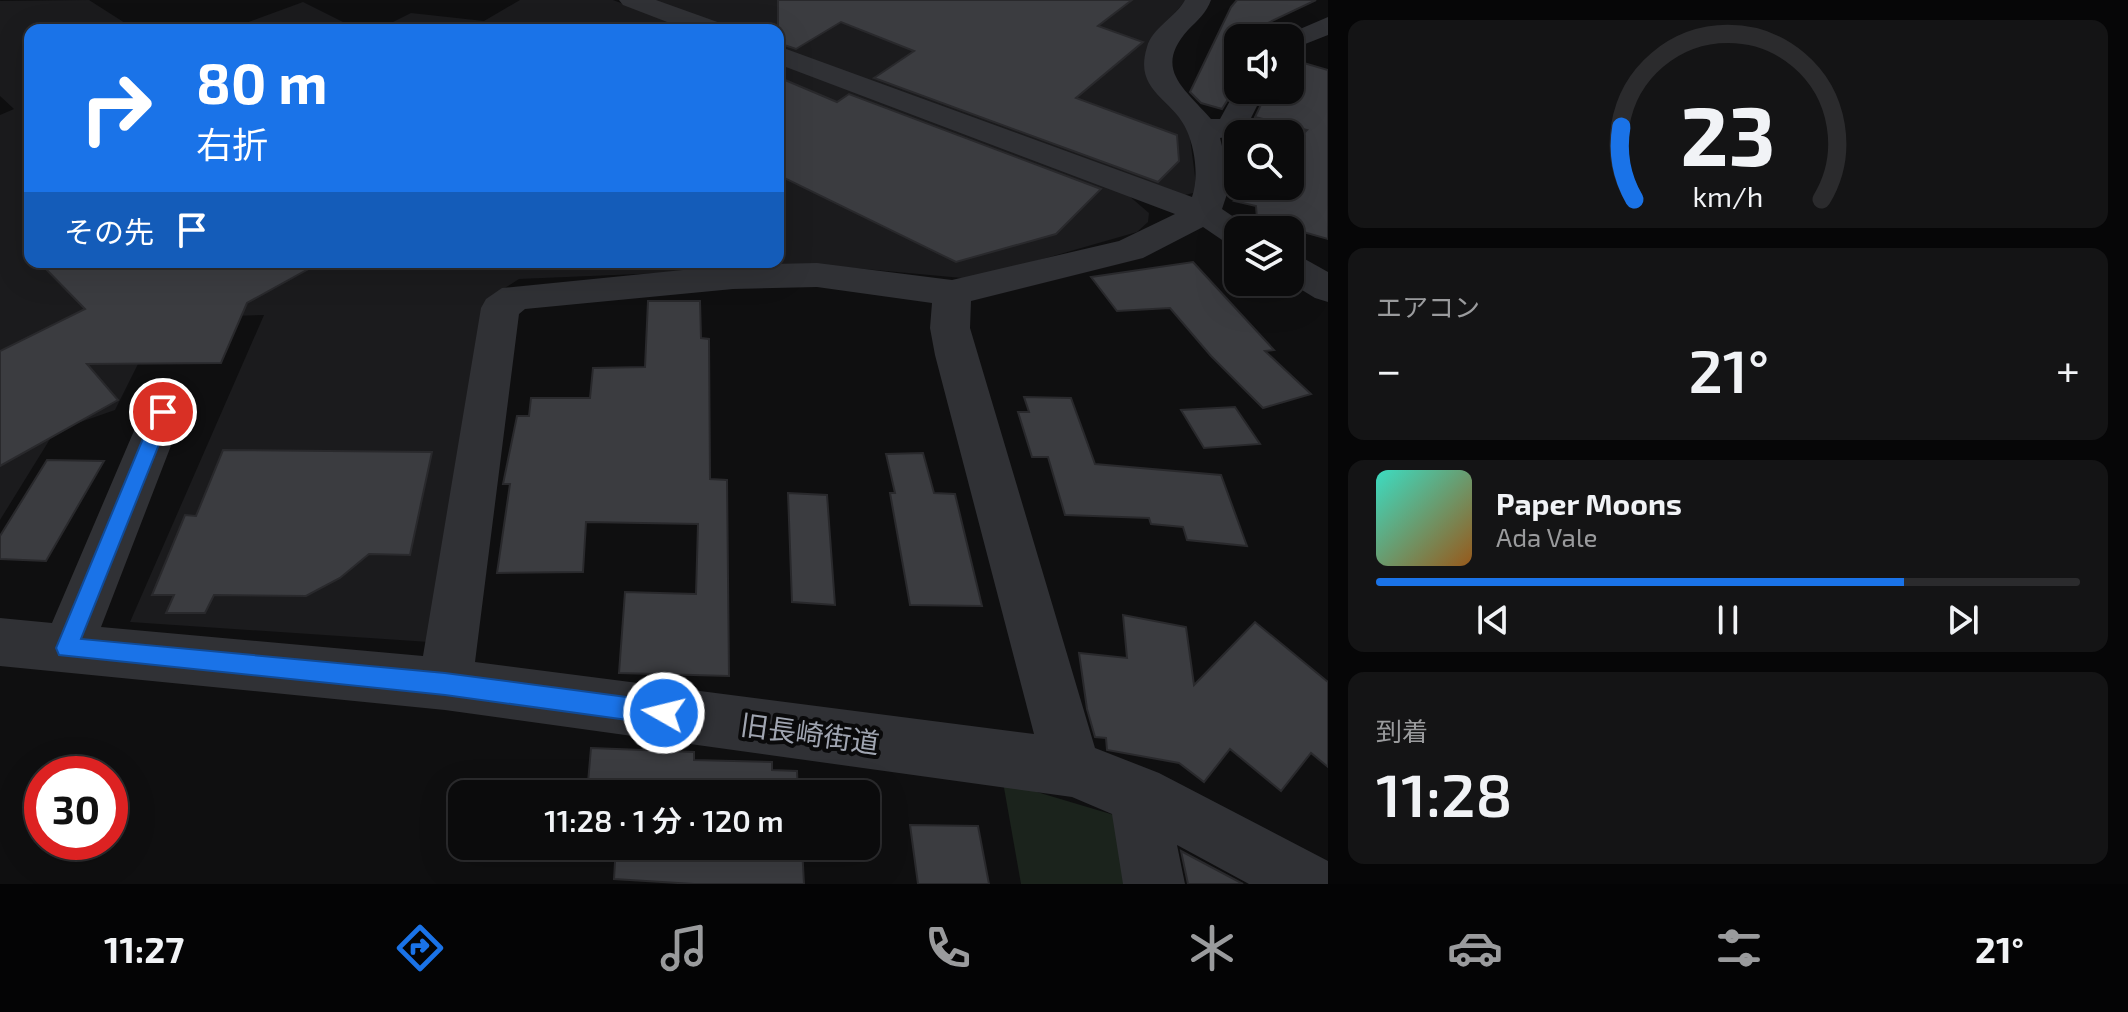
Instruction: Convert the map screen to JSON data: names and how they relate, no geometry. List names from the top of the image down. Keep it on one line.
{"streets":{"street":["旧長崎街道"]},"page":{"turn":["80 m","右折"],"then":"その先","tile":["エアコン",["到着","11:28"]],"heat":["−","21°","+"],"song":["Paper Moons","Ada Vale"],"limit":"30","trip":"11:28 · 1 分 · 120 m","tabs":["11:27","21°"],"gauge":["23","km/h"]}}
